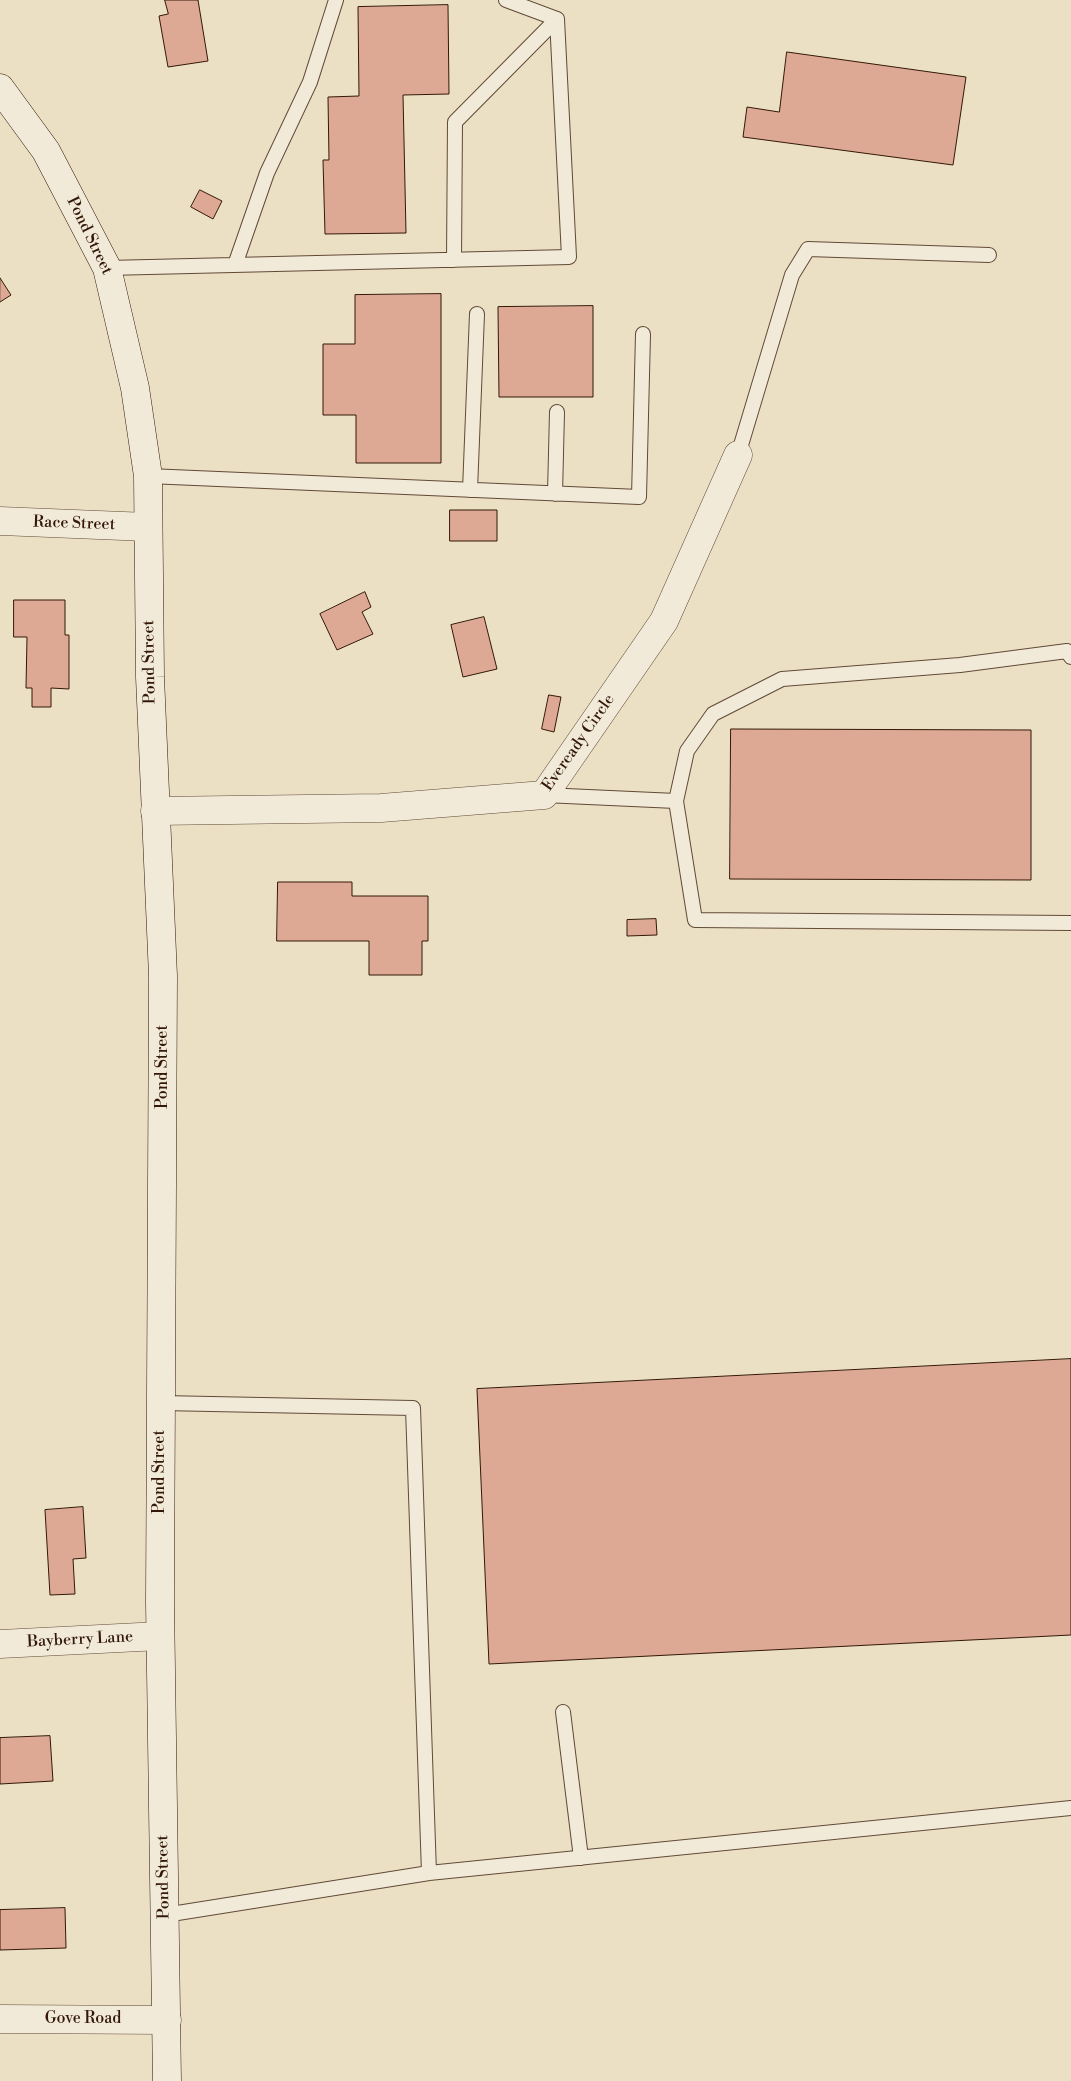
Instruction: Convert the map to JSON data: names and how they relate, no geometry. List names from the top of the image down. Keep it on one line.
{"streets":{"street":["Pond Street","Race Street","Eveready Circle","Bayberry Lane","Gove Road"]},"crossings":[["Pond Street","Race Street"],["Pond Street","Eveready Circle"],["Pond Street","Bayberry Lane"],["Pond Street","Gove Road"]]}
